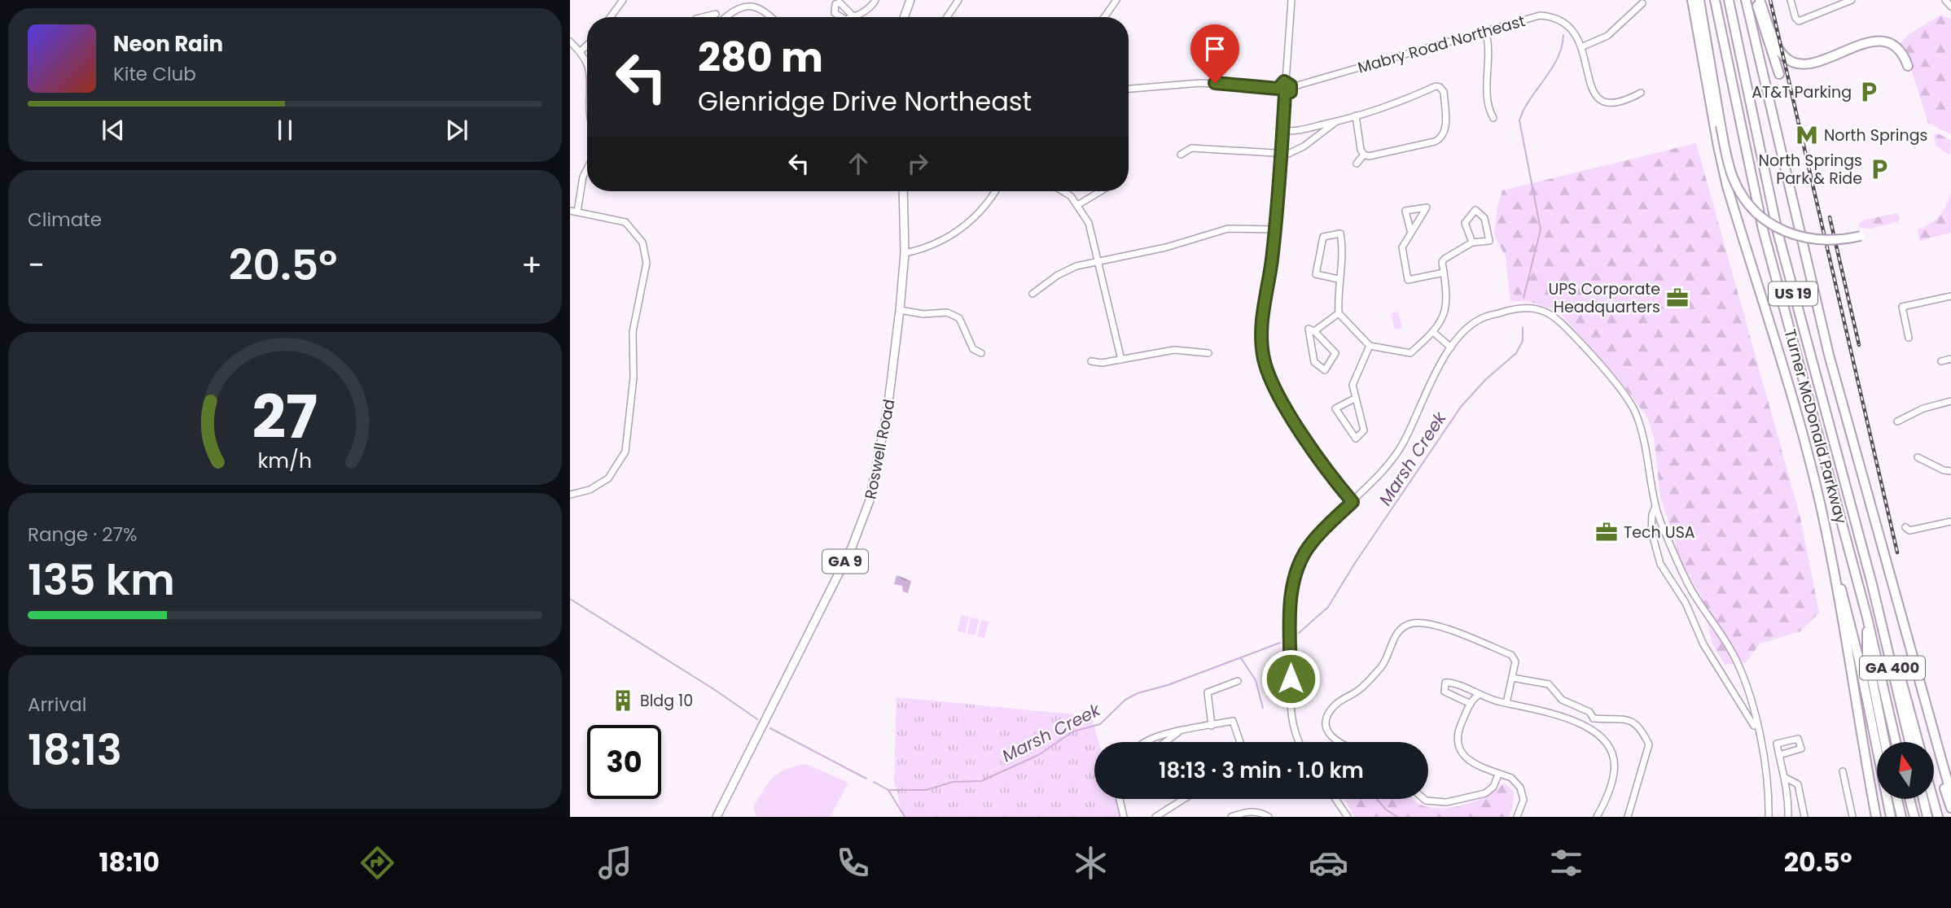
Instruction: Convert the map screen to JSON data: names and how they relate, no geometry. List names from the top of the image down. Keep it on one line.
{"streets":{"highway":["US 19","Turner McDonald Parkway","GA 400"],"main road":["Roswell Road","GA 9"],"street":["Mabry Road Northeast"]},"crossings":[["US 19","Turner McDonald Parkway"]],"water":["Marsh Creek"],"places":{"parking":["AT&T Parking","North Springs Park & Ride"],"metro station":["North Springs"],"office":["UPS Corporate Headquarters","Tech USA"],"building":["Bldg 10"]},"north":"top","page":{"turn":["280 m","Glenridge Drive Northeast"],"song":["Neon Rain","Kite Club"],"tile":["Climate",["Range · 27%","135 km"],["Arrival","18:13"]],"heat":["−","20.5°","+"],"limit":"30","trip":"18:13 · 3 min · 1.0 km","tabs":["18:10","20.5°"],"gauge":["27","km/h"]}}
